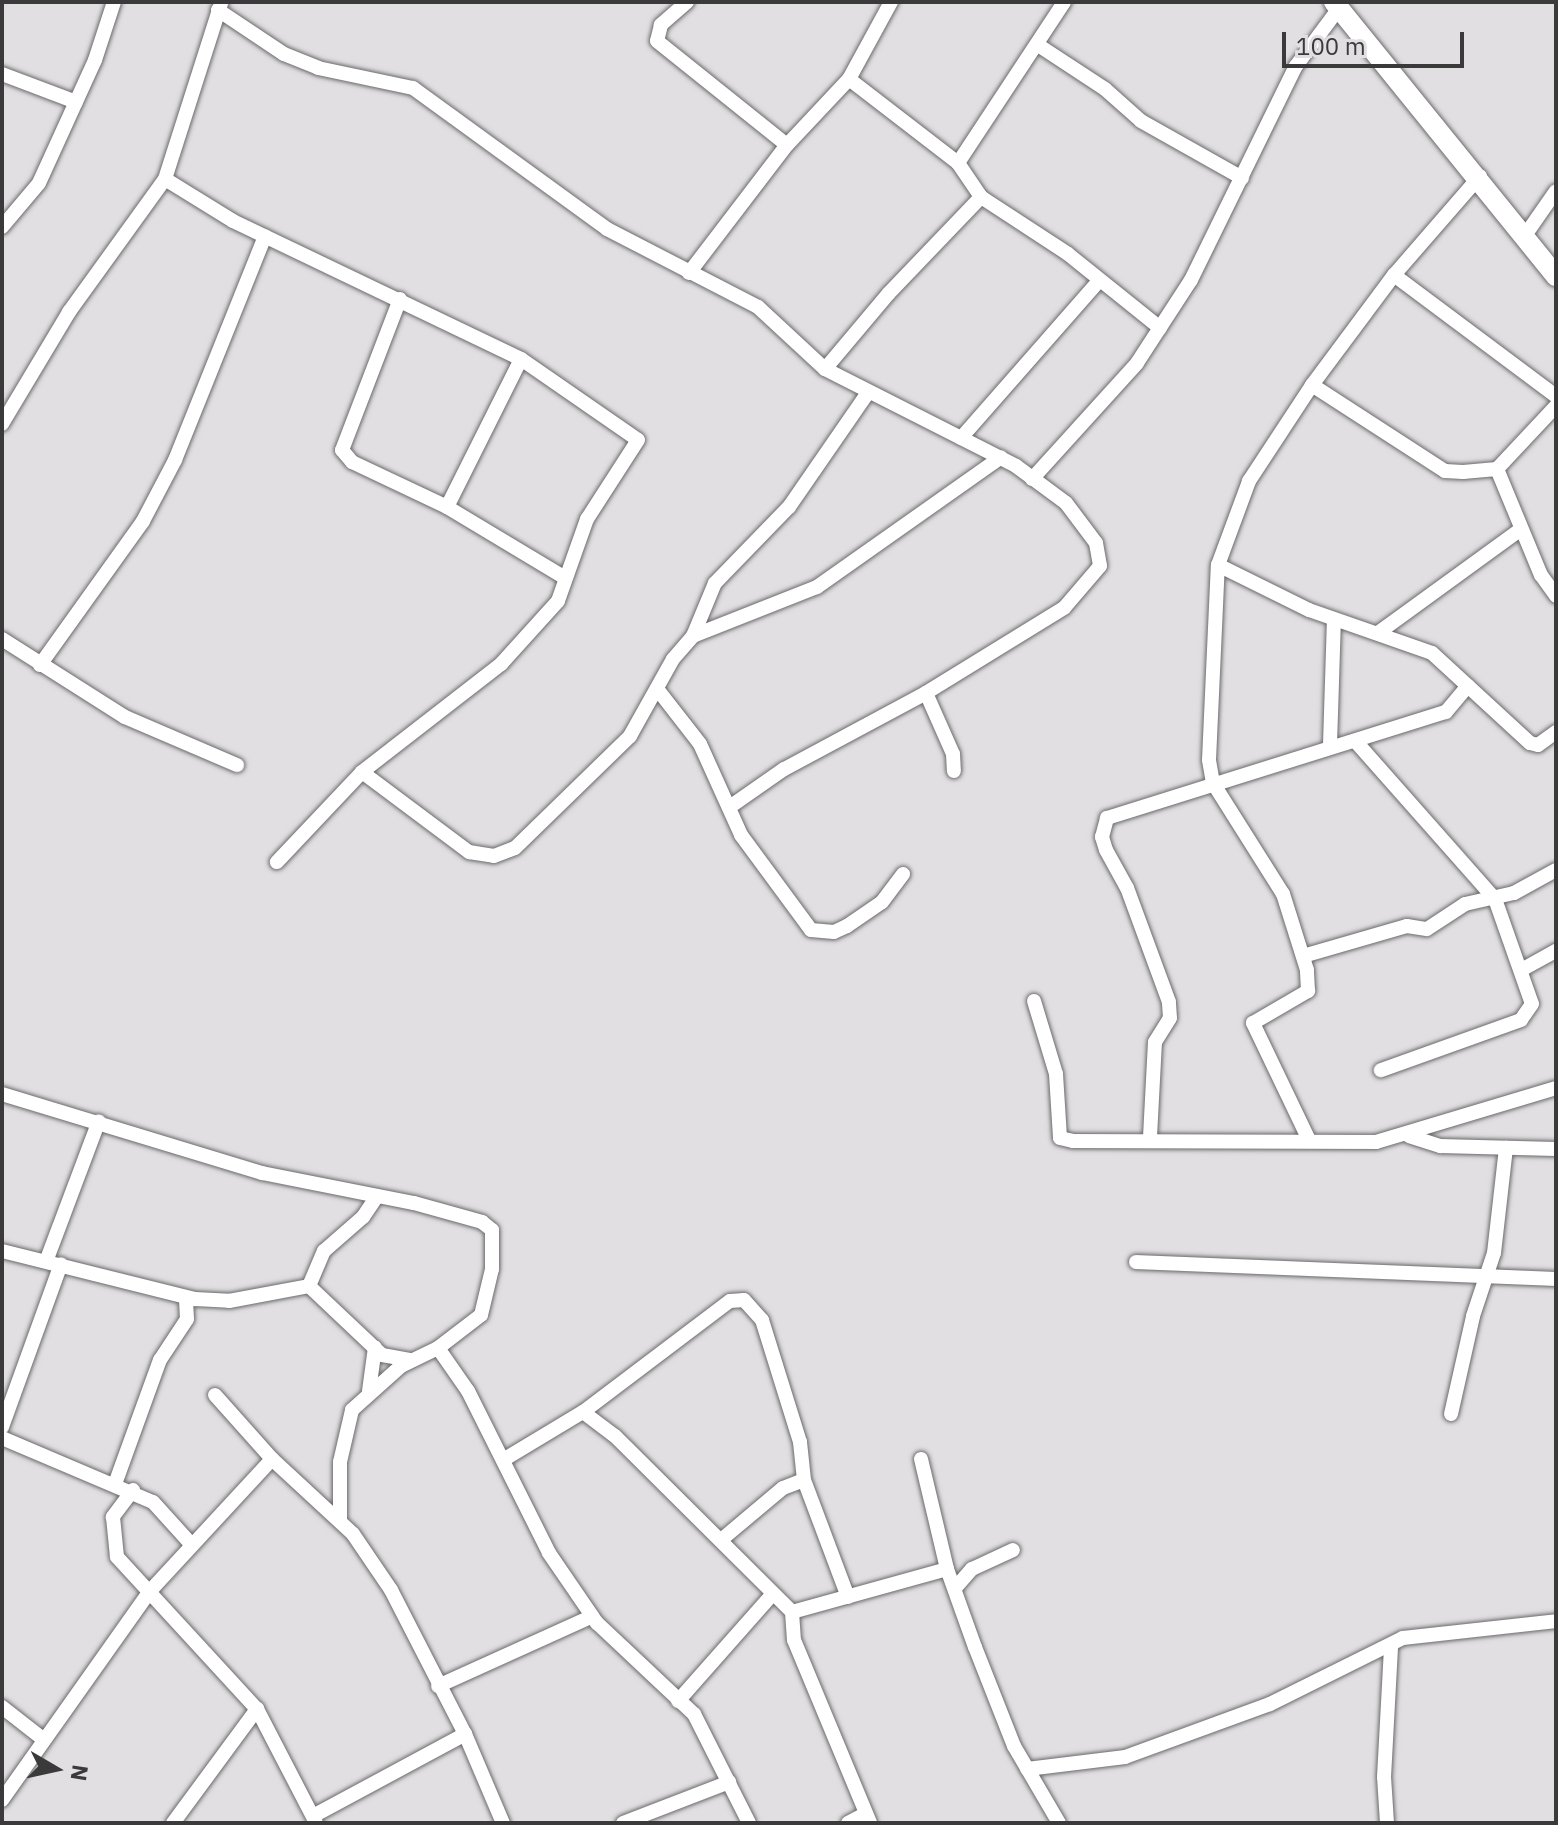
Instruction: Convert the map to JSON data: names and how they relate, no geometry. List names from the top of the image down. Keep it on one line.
{"scale_bar":"100 m","north":"right"}
